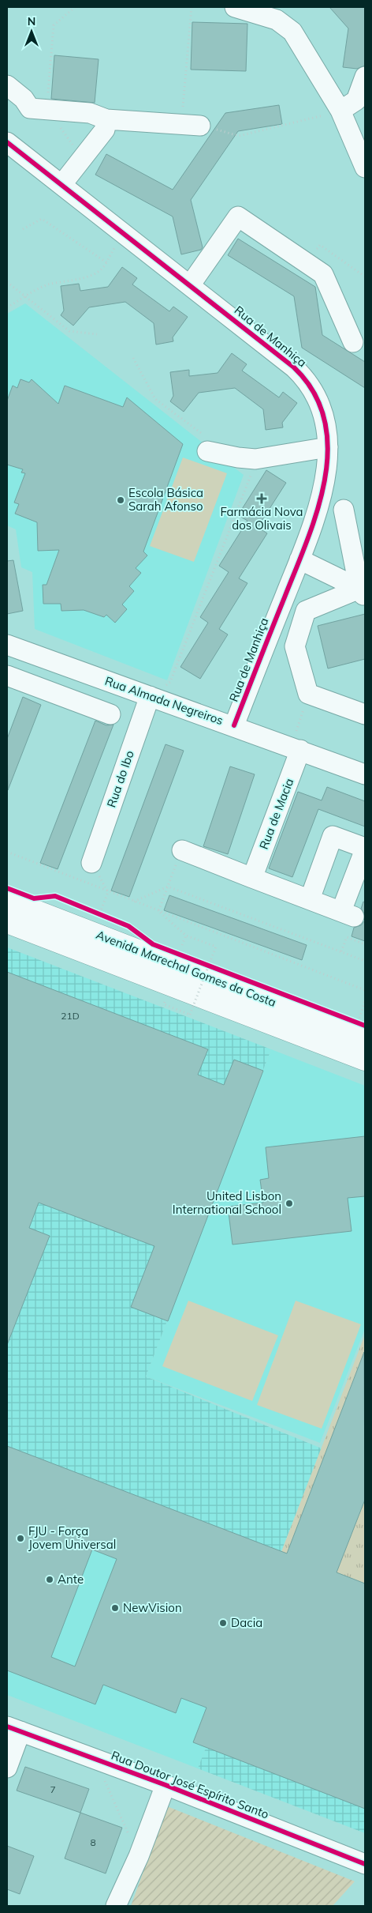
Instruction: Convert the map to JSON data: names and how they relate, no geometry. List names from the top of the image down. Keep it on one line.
{"streets":{"main road":["Avenida Marechal Gomes da Costa"],"street":["Rua de Manhiça","Rua Almada Negreiros","Rua do Ibo","Rua de Macia","Rua Doutor José Espírito Santo"]},"crossings":[["Rua de Manhiça","Rua Almada Negreiros"],["Rua Almada Negreiros","Rua do Ibo"],["Rua Almada Negreiros","Rua de Macia"]],"places":{"health":["Farmácia Nova dos Olivais"],"other":["Escola Básica Sarah Afonso","United Lisbon International School","FJU - Força Jovem Universal","Ante","NewVision","Dacia"]},"house_numbers":["21D","7","8"],"north":"top"}
